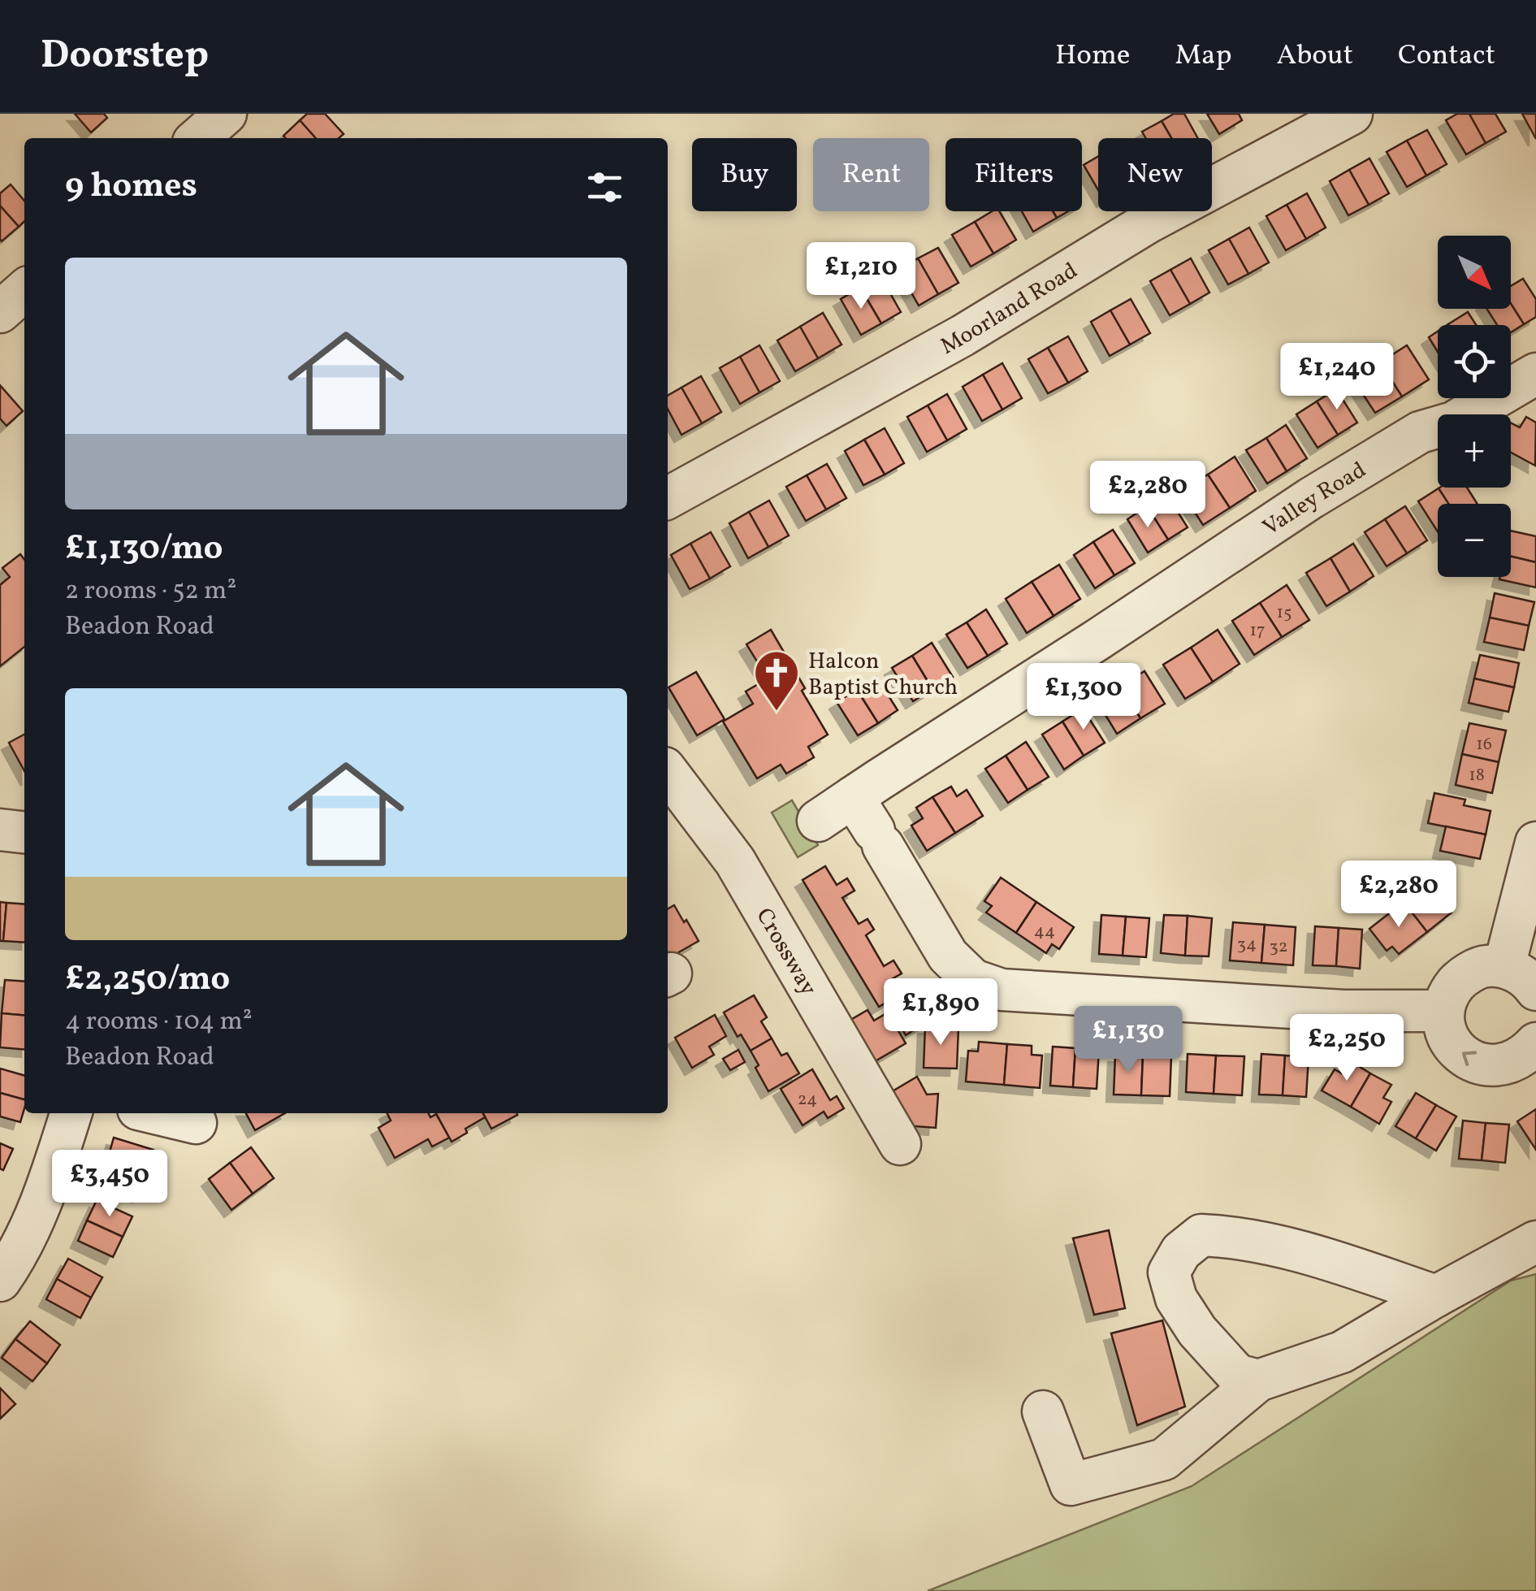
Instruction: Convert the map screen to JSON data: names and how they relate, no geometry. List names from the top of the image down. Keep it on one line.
{"streets":{"street":["Moorland Road","Valley Road","Crossway"]},"places":{"church":["Halcon Baptist Church"]},"house_numbers":["15","17","16","18","44","34","32","24"],"north":"bottom right","page":{"header":"Doorstep","nav":["Home","Map","About","Contact"],"chip":["Buy","Rent","Filters","New"],"heading":"9 homes","map_buttons":["+","−"],"list":[{"name":"£1,130/mo","note":"2 rooms · 52 m² · Beadon Road"},{"name":"£2,250/mo","note":"4 rooms · 104 m² · Beadon Road"}],"price":["£1,210","£1,240","£2,280","£1,300","£2,280","£1,890","£1,130","£2,250","£3,450"]}}
